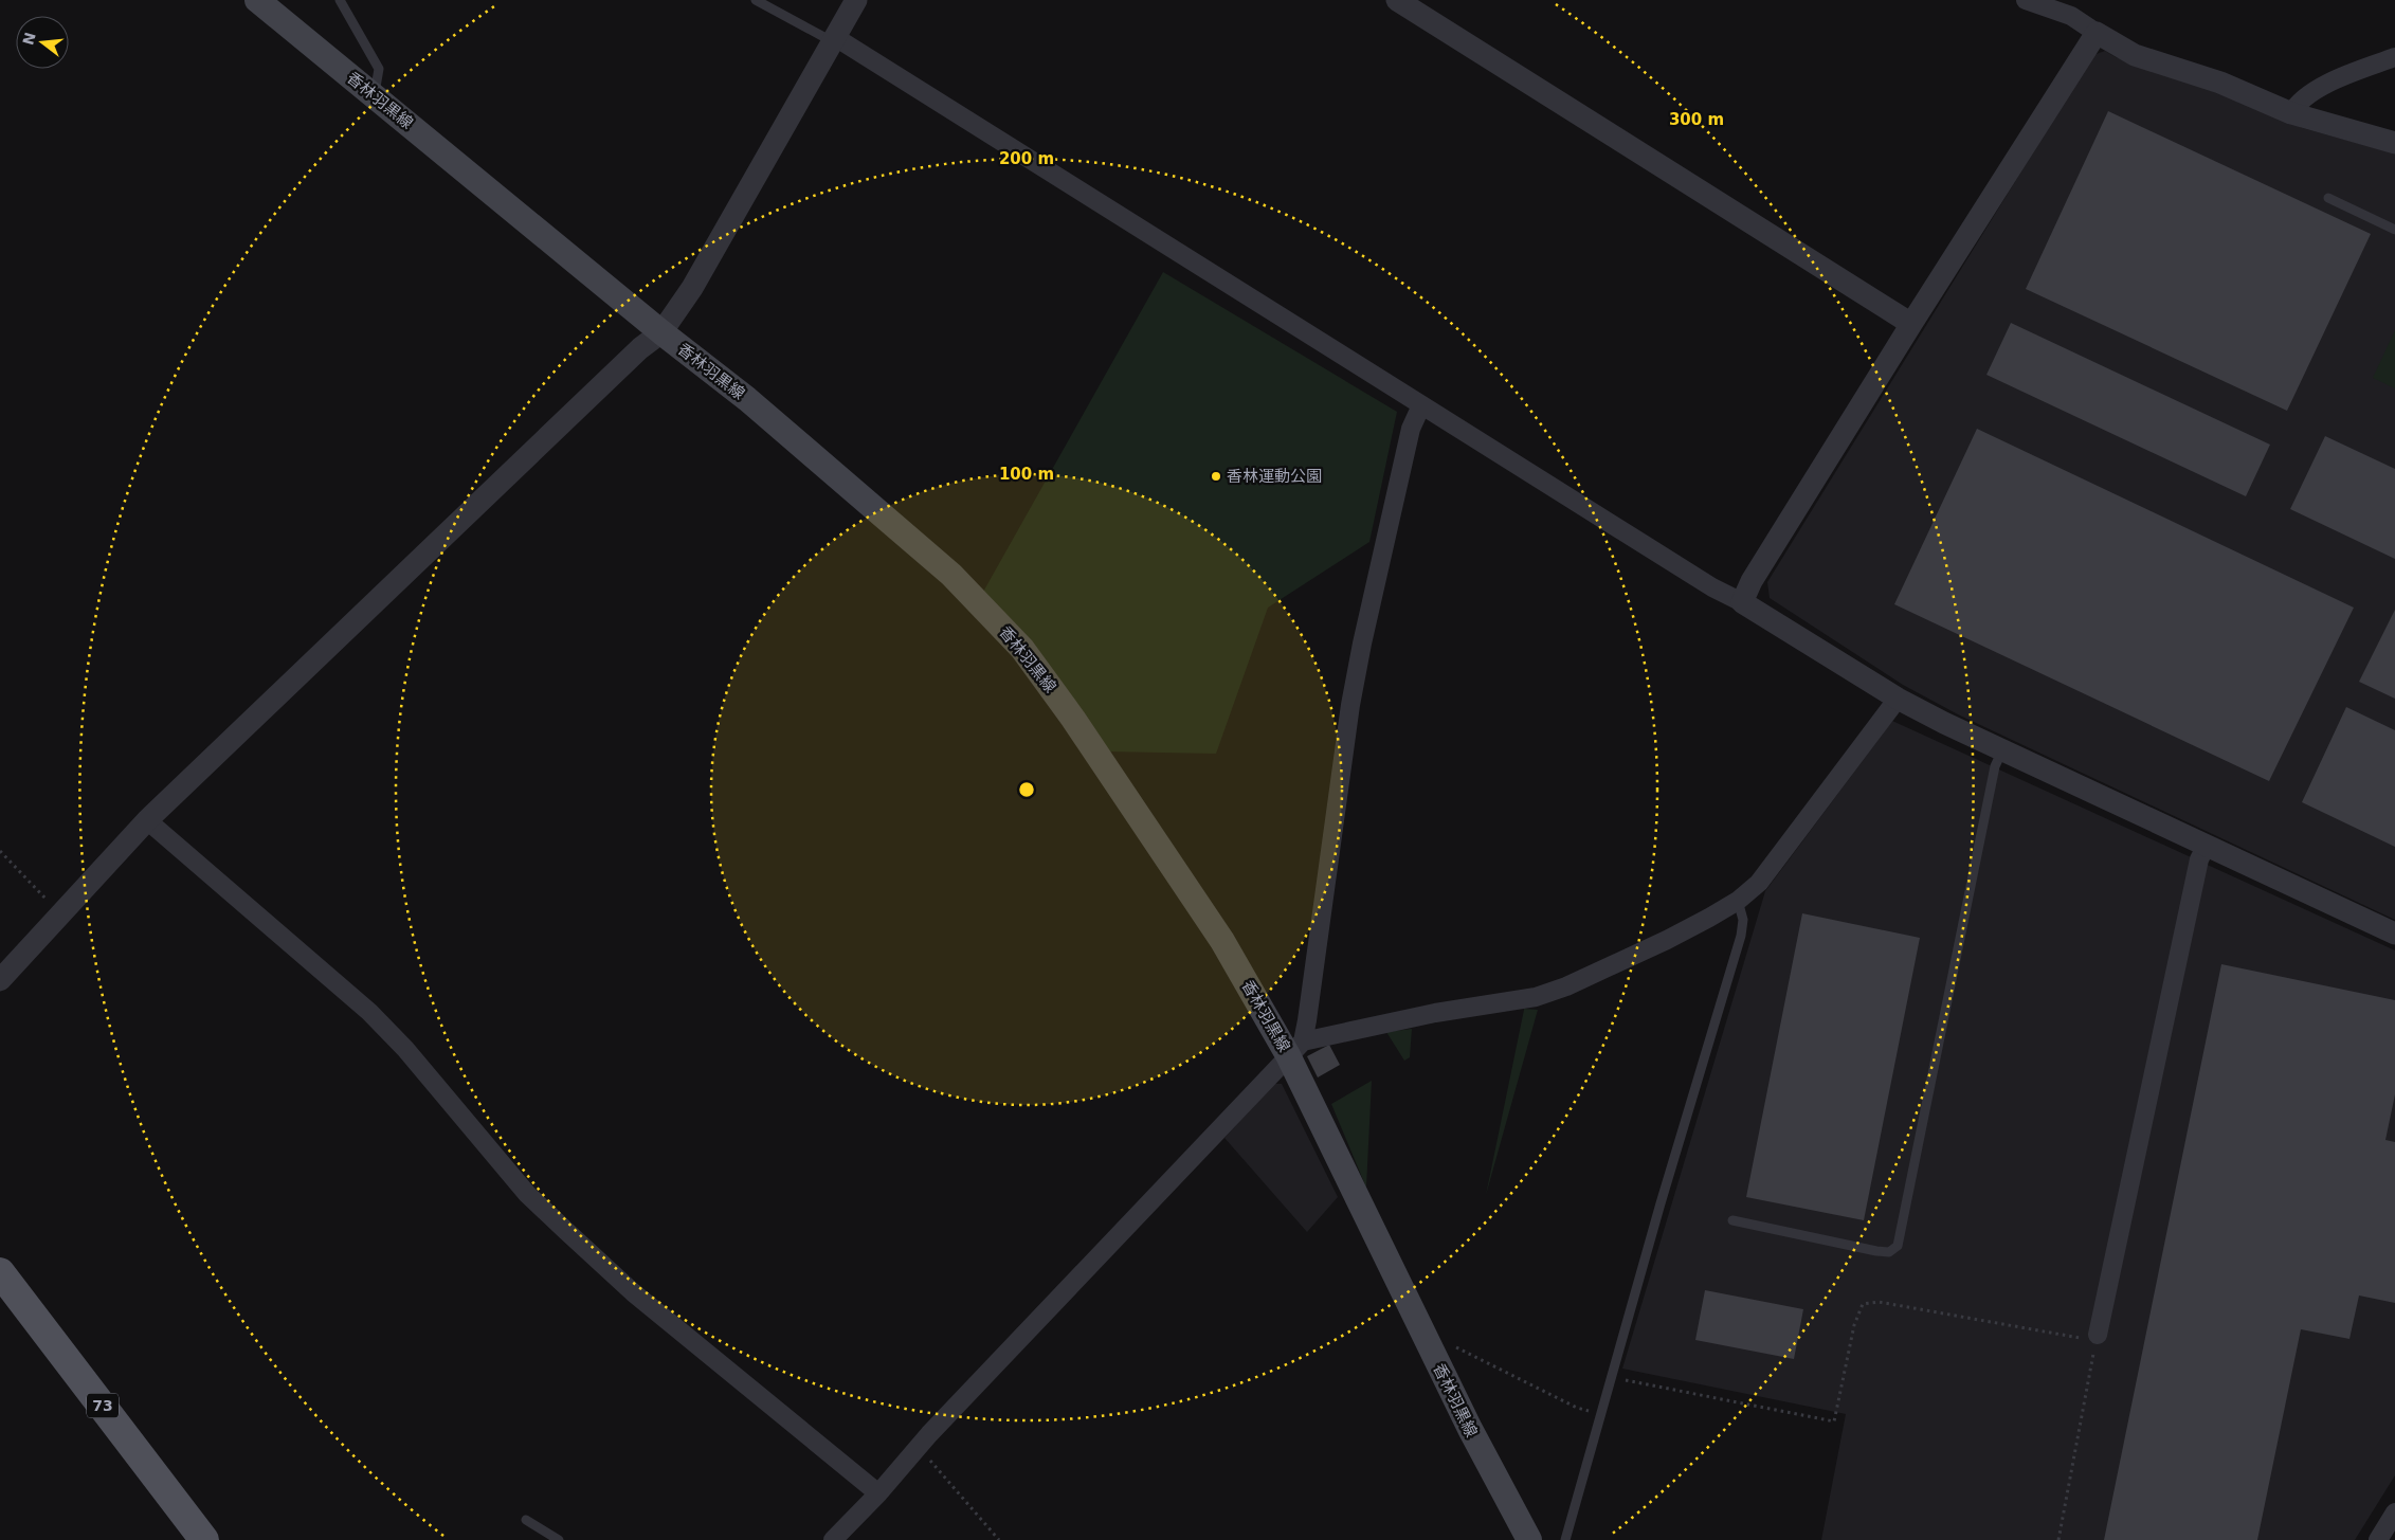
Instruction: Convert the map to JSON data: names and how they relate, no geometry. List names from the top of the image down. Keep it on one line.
{"streets":{"main road":["香林羽黒線","73"]},"places":["香林運動公園"],"north":"left","rings":["300 m","200 m","100 m"]}
